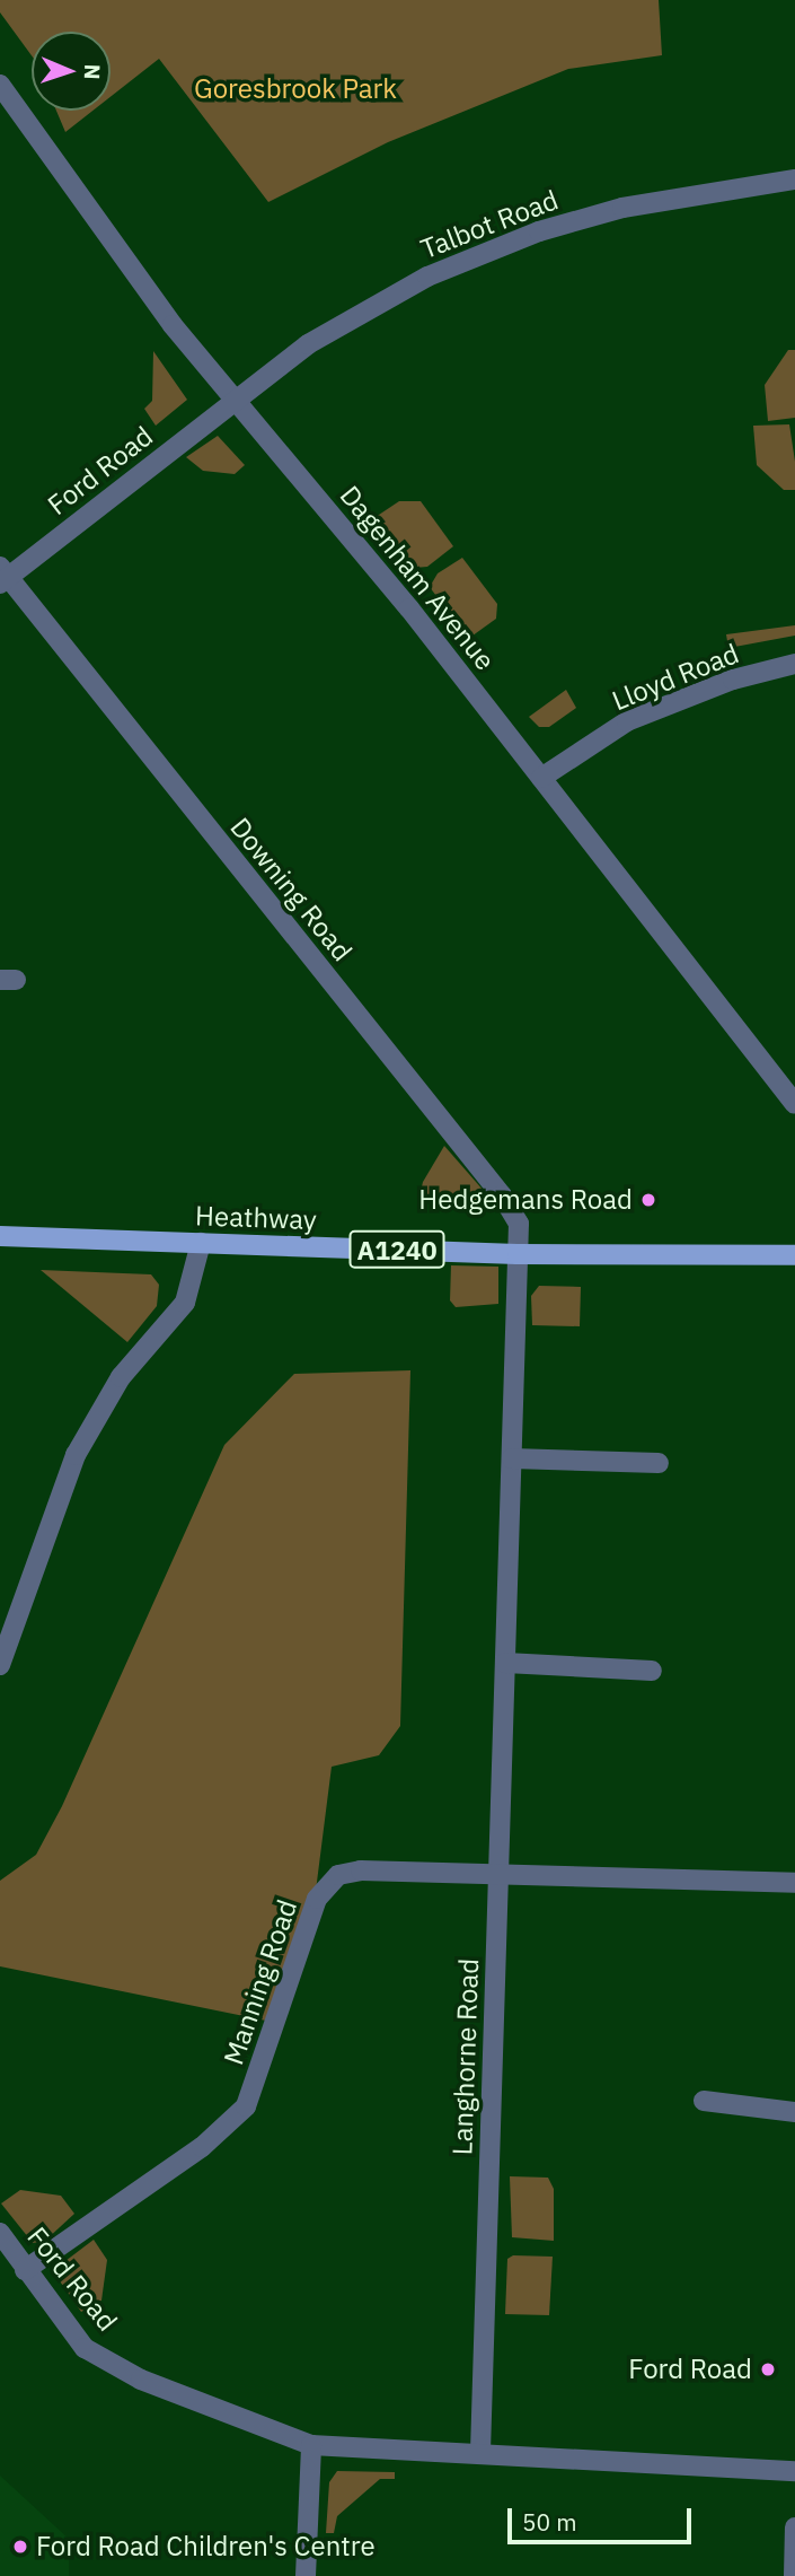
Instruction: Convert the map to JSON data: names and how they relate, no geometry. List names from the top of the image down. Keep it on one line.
{"streets":{"main road":["Heathway","A1240"],"street":["Talbot Road","Ford Road","Dagenham Avenue","Lloyd Road","Downing Road","Manning Road","Langhorne Road"]},"crossings":[["Talbot Road","Ford Road"],["Talbot Road","Dagenham Avenue"],["Ford Road","Dagenham Avenue"],["Ford Road","Downing Road"],["Ford Road","Manning Road"],["Ford Road","Langhorne Road"],["Dagenham Avenue","Lloyd Road"],["Downing Road","Heathway"],["Downing Road","Langhorne Road"],["Heathway","Langhorne Road"],["Manning Road","Langhorne Road"]],"parks":["Goresbrook Park"],"places":["Hedgemans Road","Ford Road","Ford Road Children's Centre"],"scale_bar":"50 m","north":"right"}
